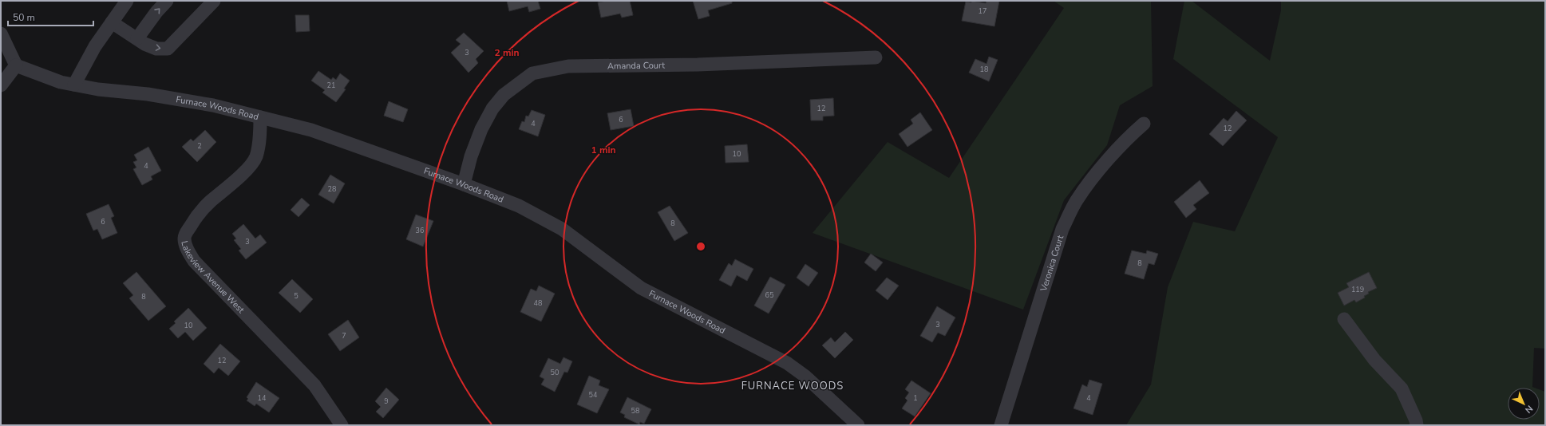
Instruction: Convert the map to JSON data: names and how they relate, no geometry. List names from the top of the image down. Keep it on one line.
{"streets":{"street":["Amanda Court","Furnace Woods Road","Veronica Court","Lakeview Avenue West"]},"crossings":[["Amanda Court","Furnace Woods Road"],["Furnace Woods Road","Lakeview Avenue West"]],"districts":["FURNACE WOODS"],"house_numbers":["17","3","18","21","12","6","4","12","2","10","4","28","6","8","36","3","8","119","65","5","8","48","3","10","7","12","50","54","14","1","4","9","58"],"scale_bar":"50 m","north":"bottom right","rings":["2 min","1 min"]}
